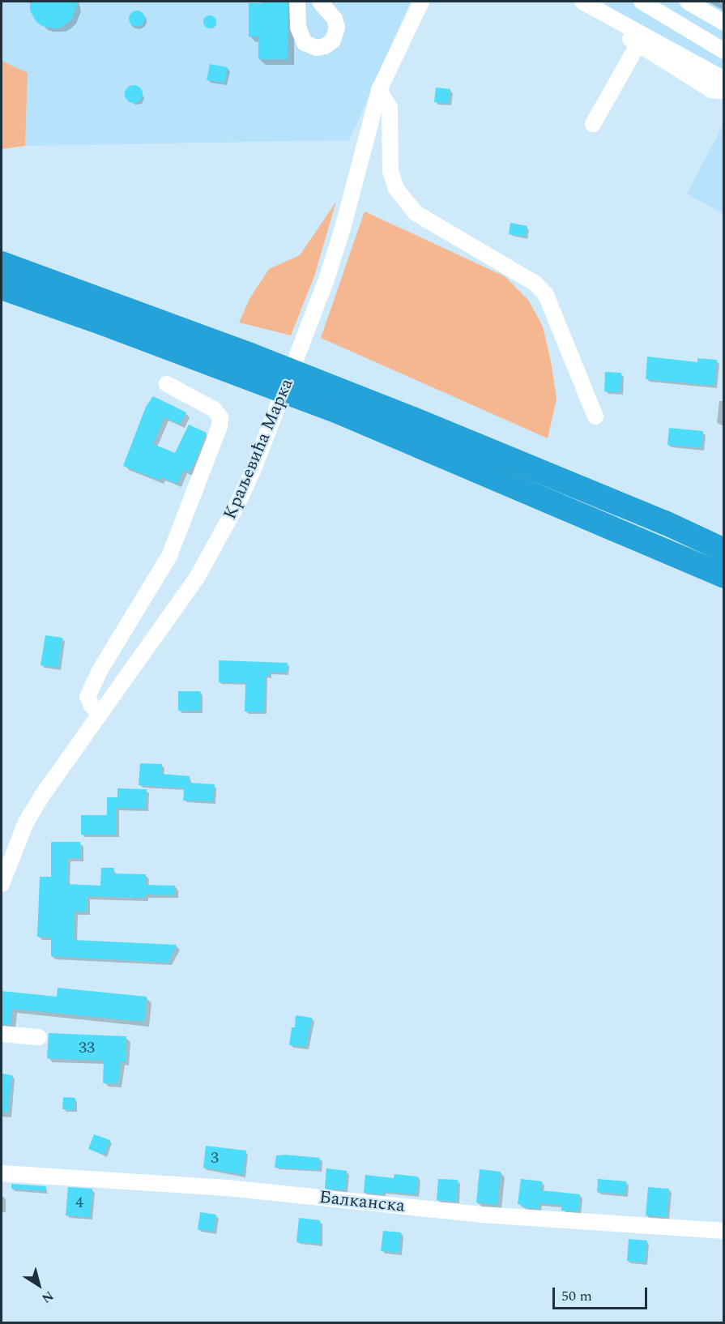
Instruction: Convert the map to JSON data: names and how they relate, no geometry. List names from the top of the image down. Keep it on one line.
{"streets":{"street":["Краљевића Марка","Балканска"]},"house_numbers":["33","3","4"],"scale_bar":"50 m","north":"bottom right"}
